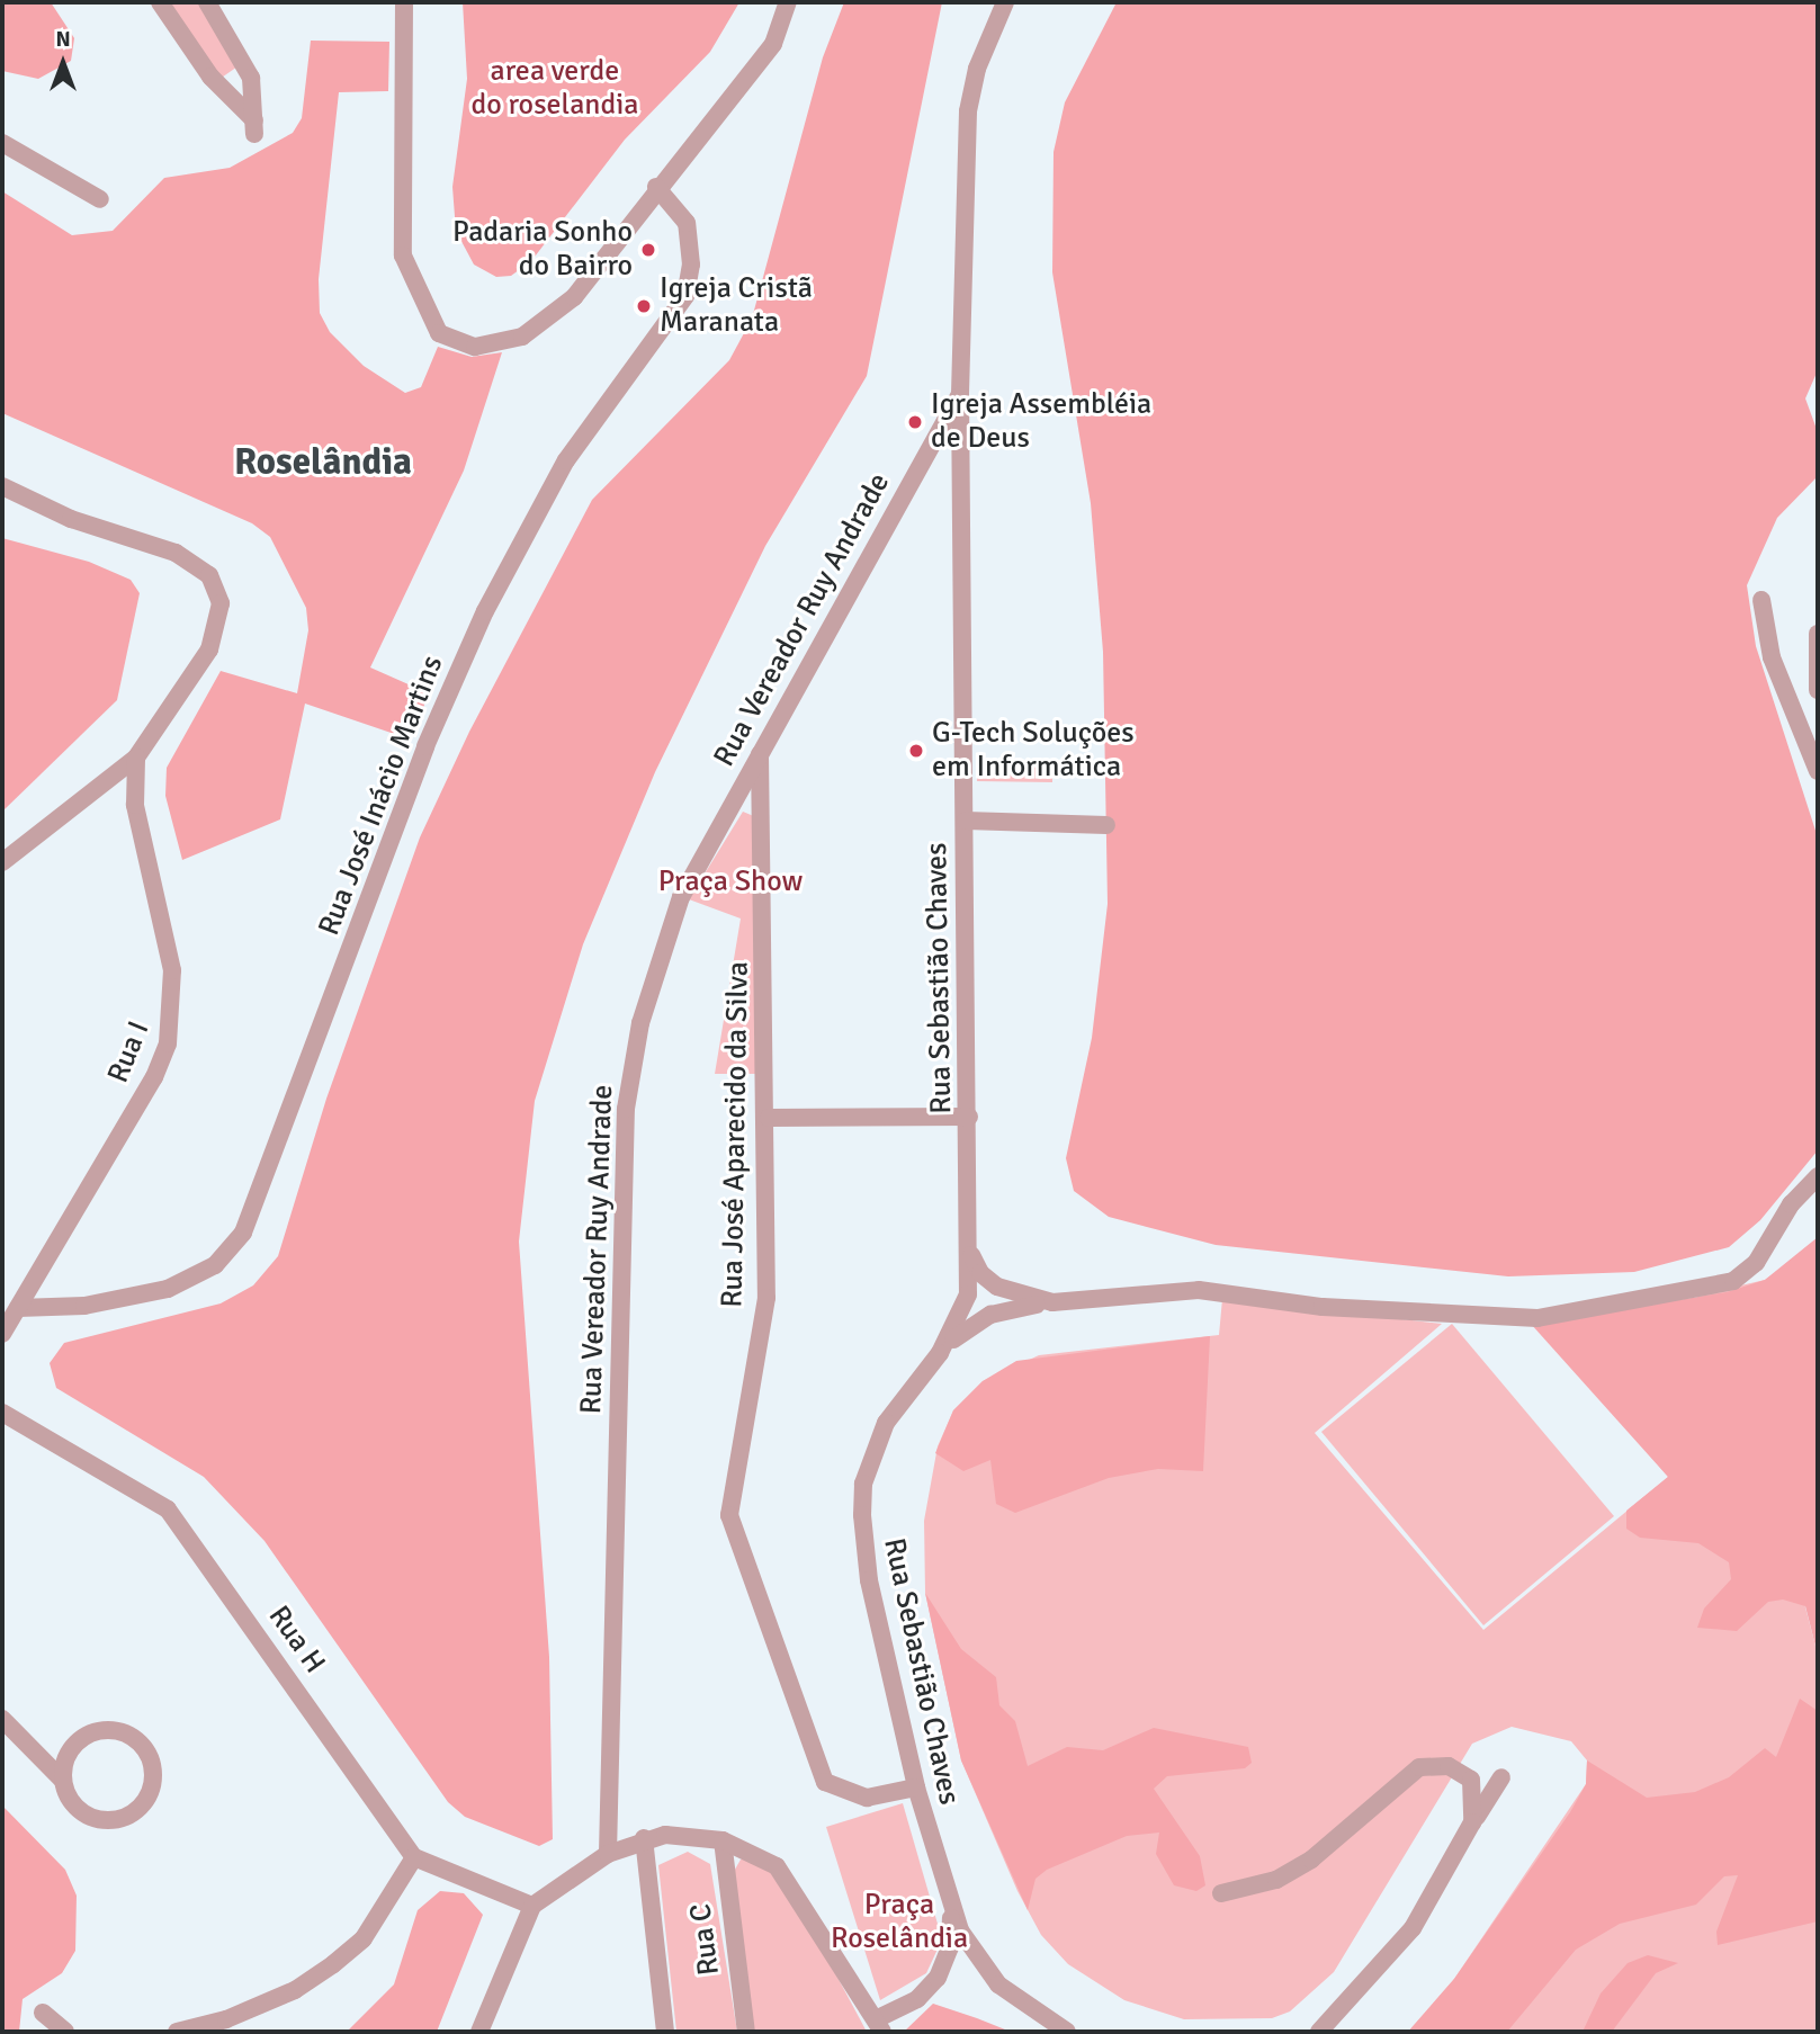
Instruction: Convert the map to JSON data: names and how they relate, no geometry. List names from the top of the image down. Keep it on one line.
{"streets":{"street":["Rua Vereador Ruy Andrade","Rua José Inácio Martins","Rua Sebastião Chaves","Rua I","Rua José Aparecido da Silva","Rua H","Rua C"]},"crossings":[["Rua Vereador Ruy Andrade","Rua Sebastião Chaves"],["Rua Vereador Ruy Andrade","Rua José Aparecido da Silva"],["Rua José Inácio Martins","Rua I"],["Rua Sebastião Chaves","Rua José Aparecido da Silva"]],"districts":["Roselândia"],"parks":["area verde do roselandia","Praça Show","Praça Roselândia"],"places":["Padaria Sonho do Bairro","Igreja Cristã Maranata","Igreja Assembléia de Deus","G-Tech Soluções em Informática"],"north":"top"}
